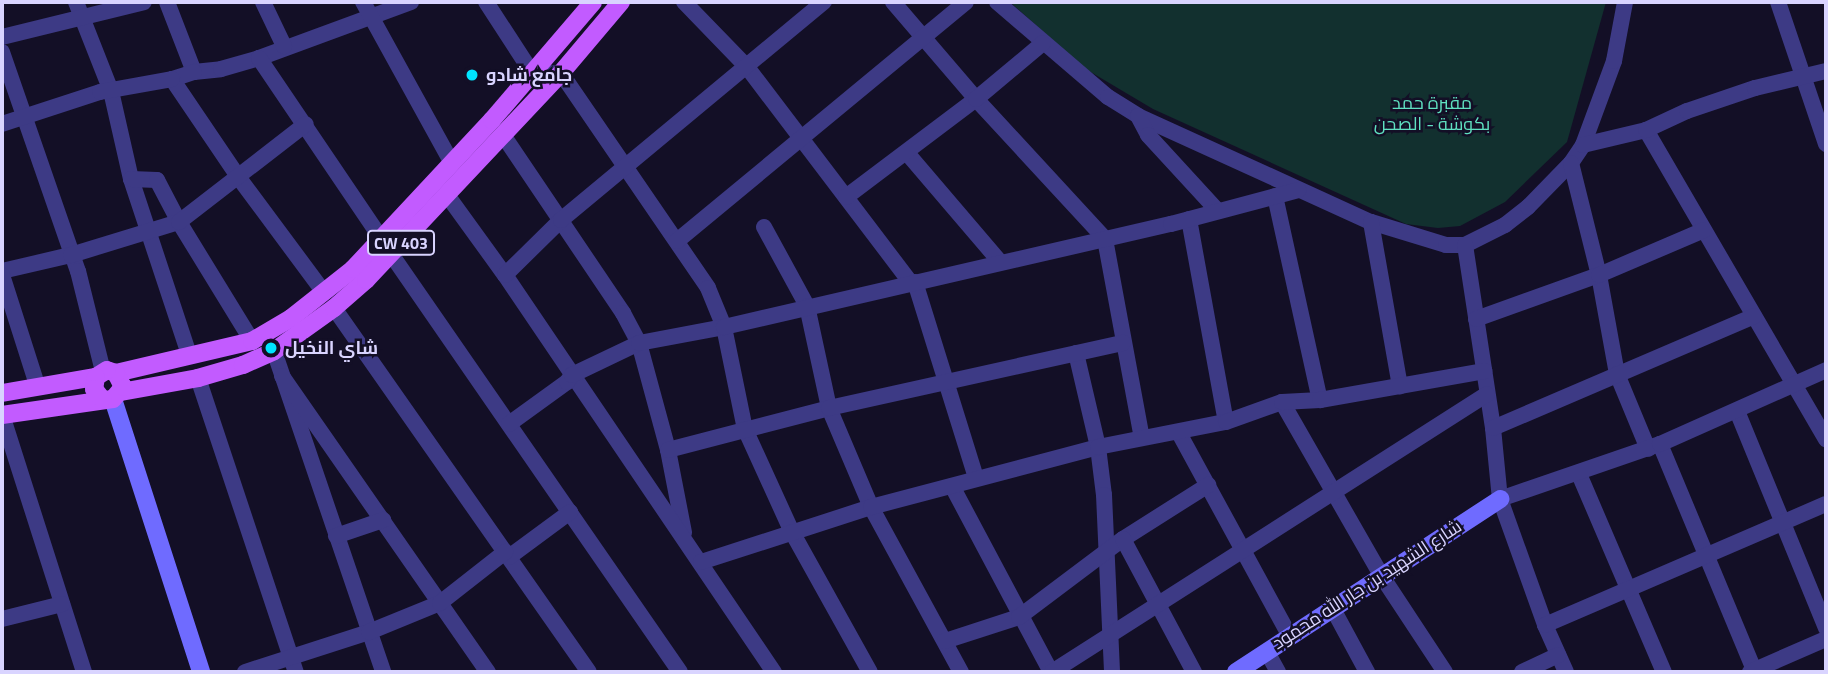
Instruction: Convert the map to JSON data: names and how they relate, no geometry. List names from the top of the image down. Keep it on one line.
{"streets":{"main road":["CW 403"],"street":["شارع الشهيد بن جار الله محمود"]},"parks":["مقبرة حمد بكوشة - الصحن"],"places":["جامع شادو","شاي النخيل"]}
